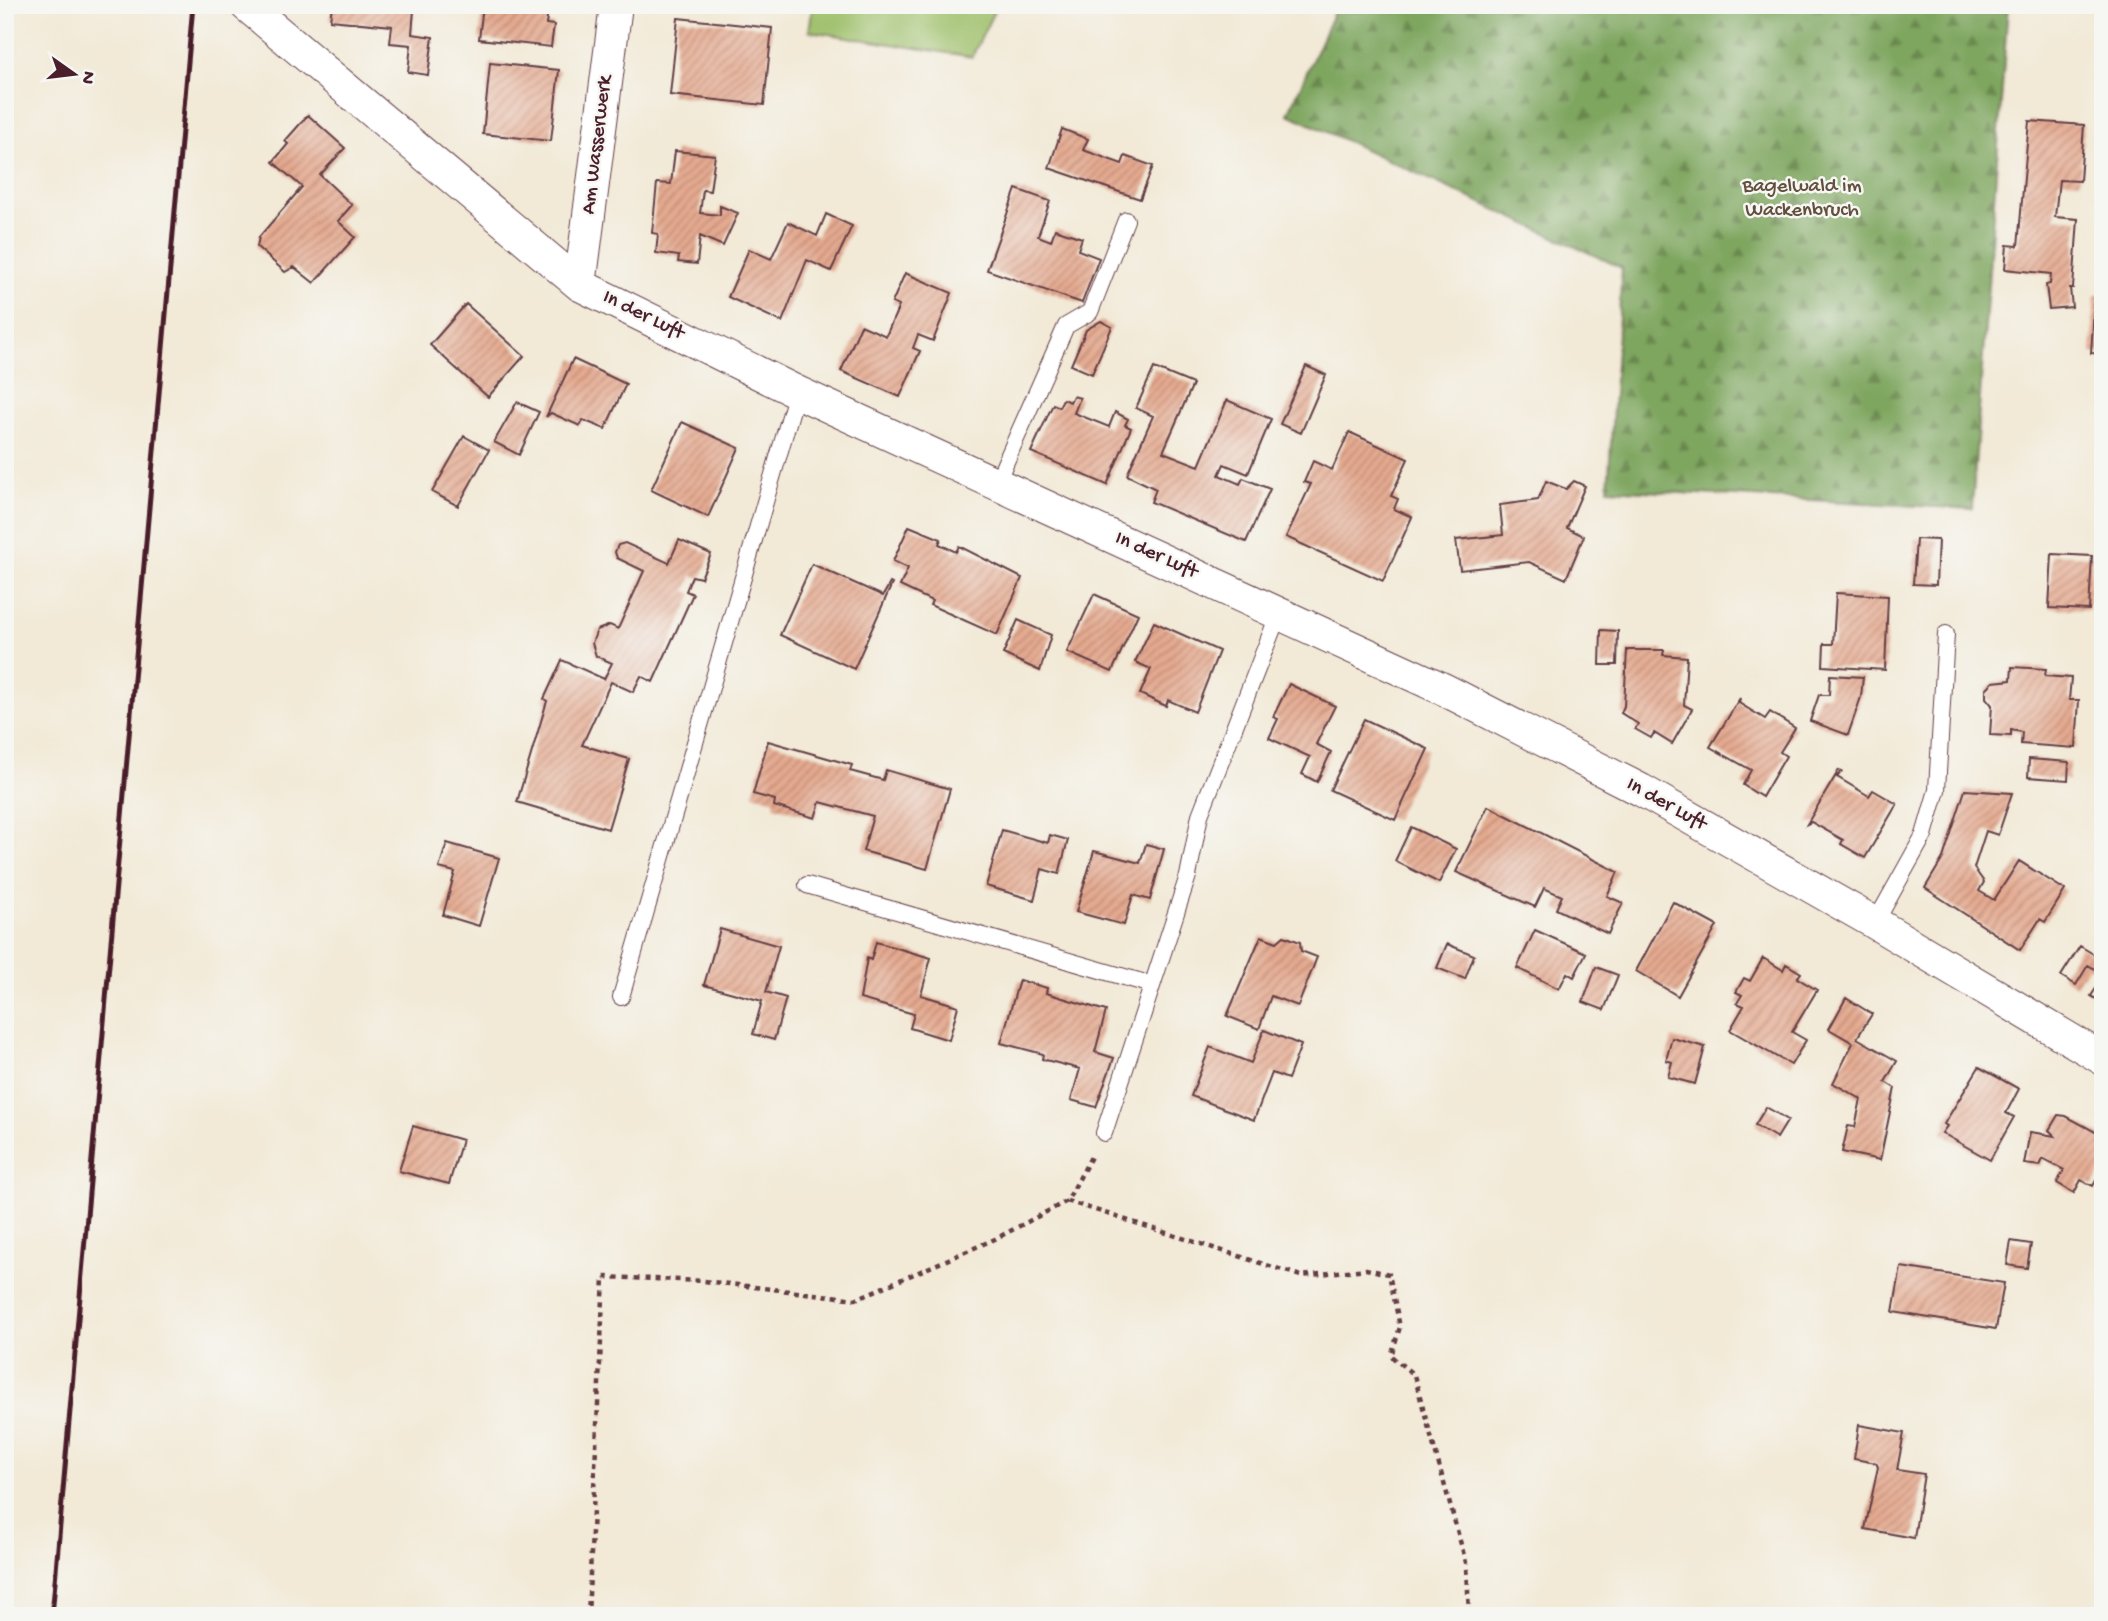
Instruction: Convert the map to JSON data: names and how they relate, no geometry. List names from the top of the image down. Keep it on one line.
{"streets":{"street":["Am Wasserwerk","In der Luft"]},"crossings":[["Am Wasserwerk","In der Luft"]],"parks":["Bagelwald im Wackenbruch"],"north":"right"}
